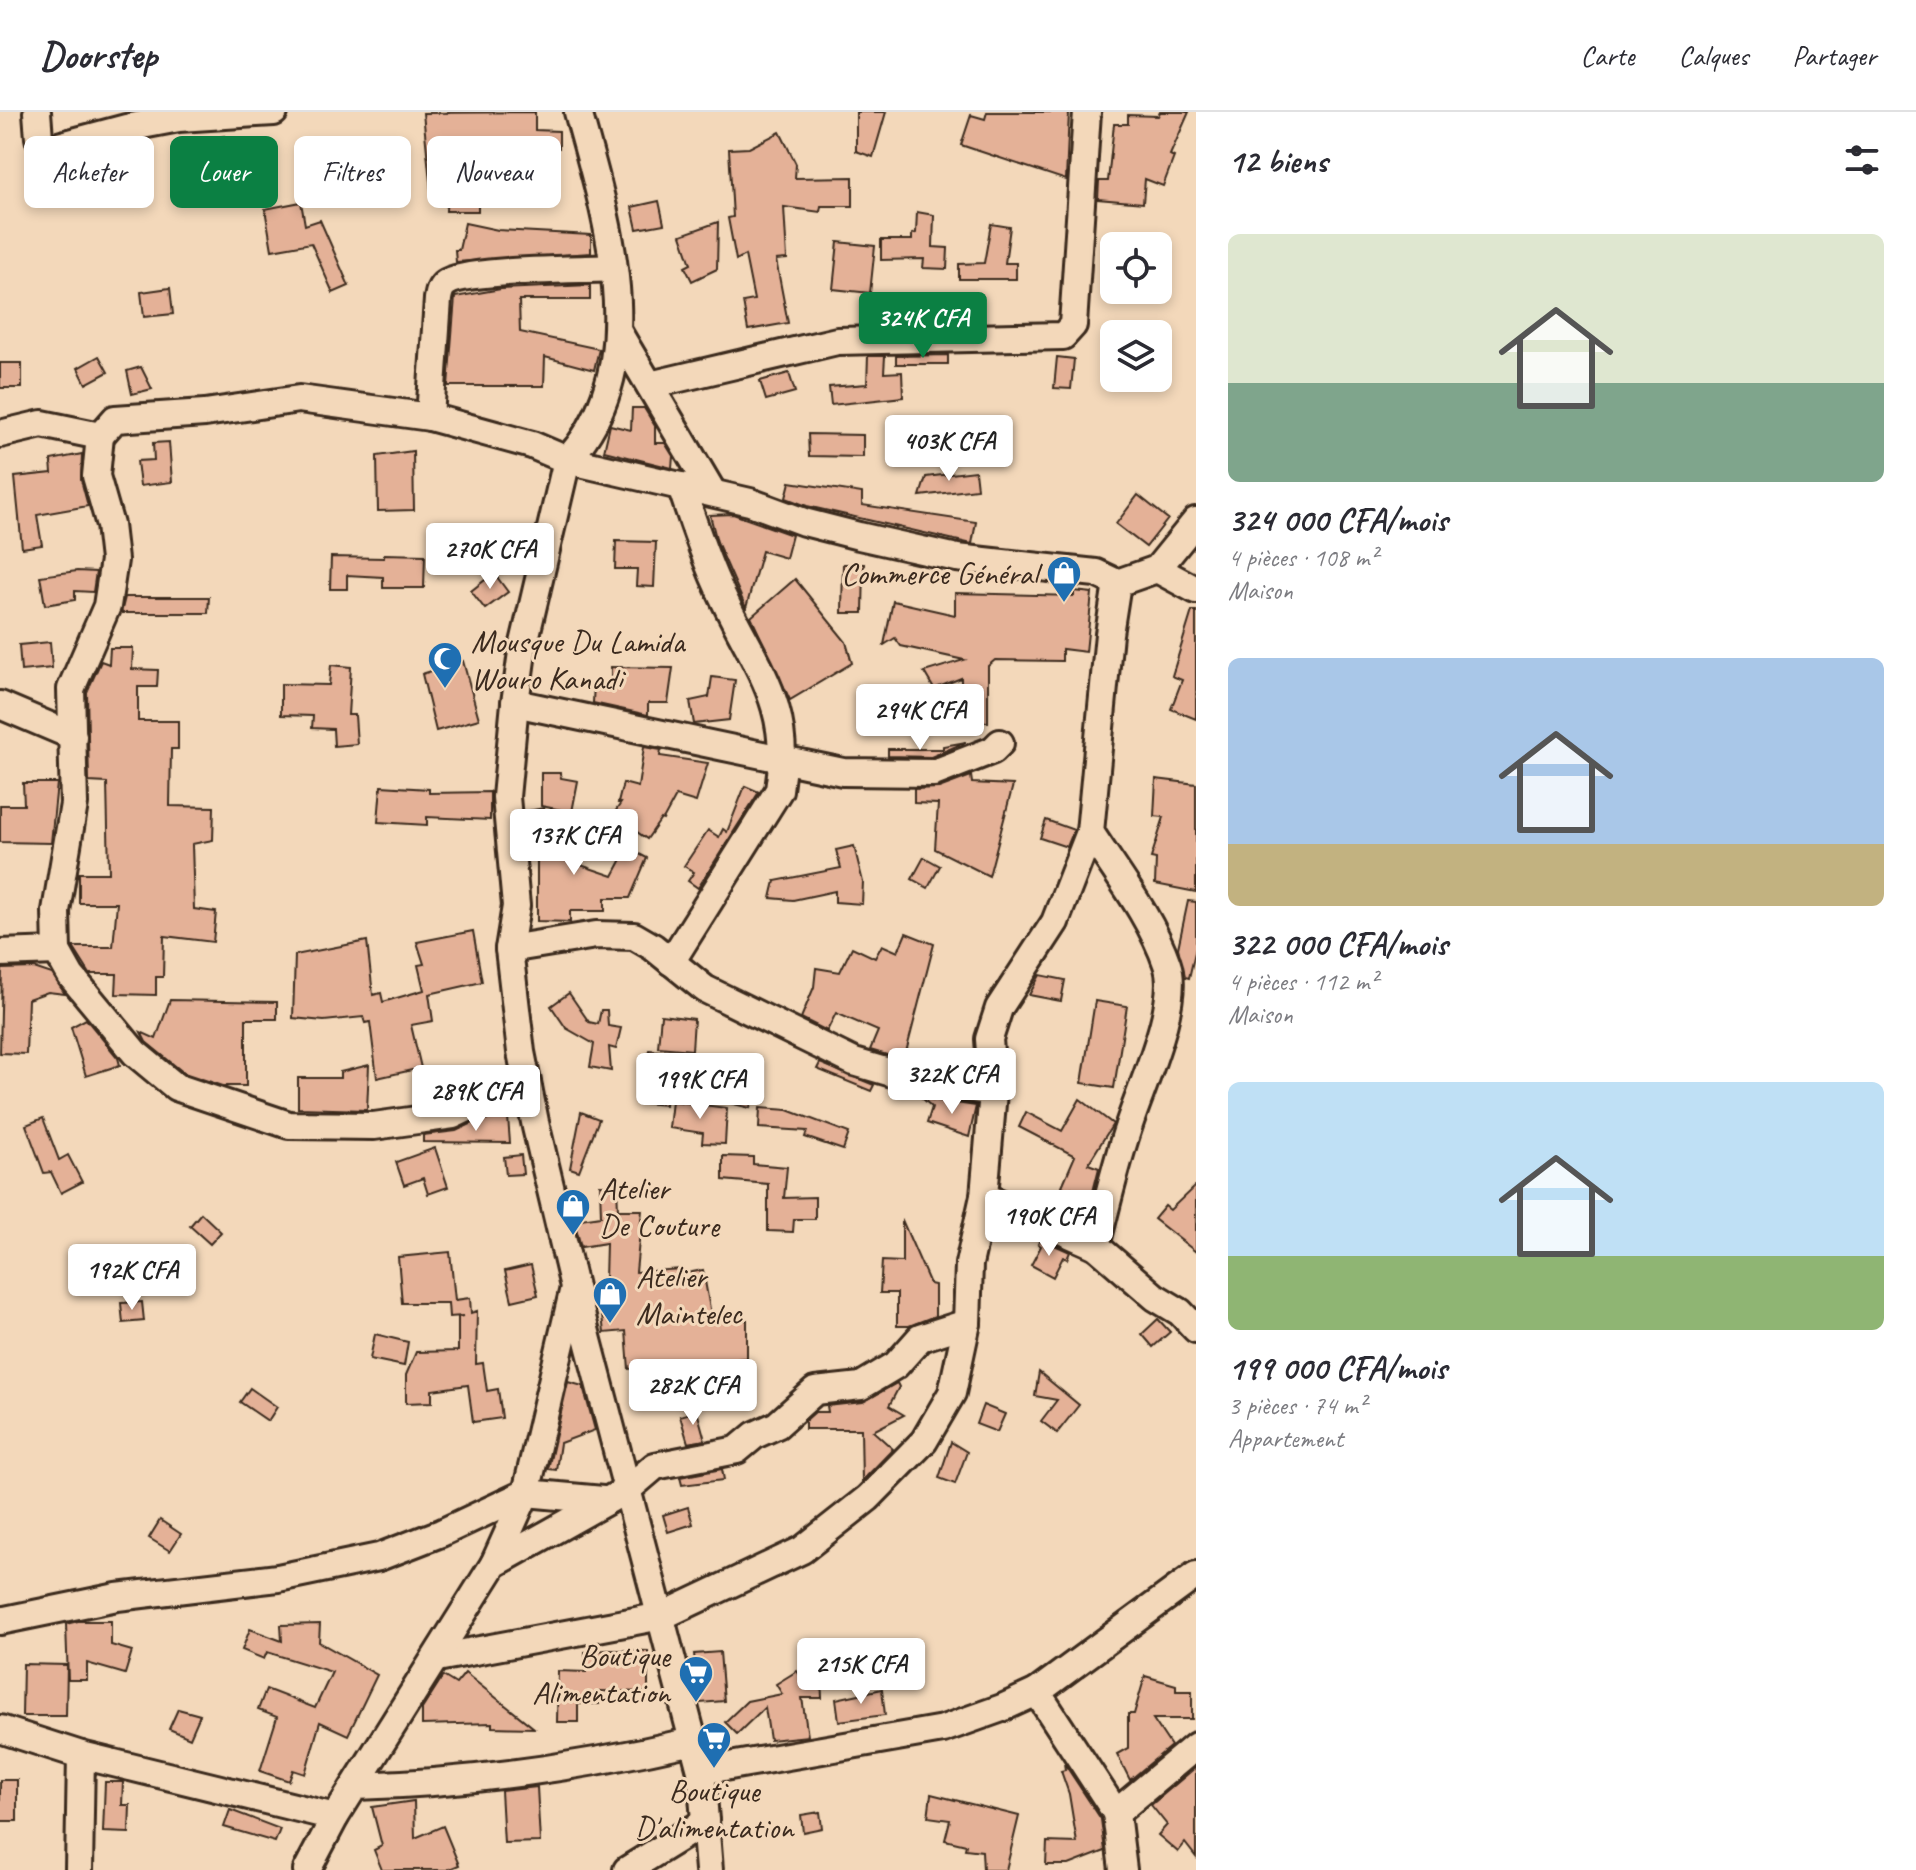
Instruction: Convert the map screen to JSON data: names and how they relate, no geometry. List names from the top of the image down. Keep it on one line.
{"places":{"shop":["Commerce Général","Atelier De Couture","Atelier Maintelec"],"mosque":["Mousque Du Lamida Wouro Kanadi"],"supermarket":["Boutique Alimentation","Boutique D'alimentation"]},"page":{"header":"Doorstep","nav":["Carte","Calques","Partager"],"heading":"12 biens","chip":["Acheter","Louer","Filtres","Nouveau"],"list":[{"name":"324 000 CFA/mois","note":"4 pièces · 108 m² · Maison"},{"name":"322 000 CFA/mois","note":"4 pièces · 112 m² · Maison"},{"name":"199 000 CFA/mois","note":"3 pièces · 74 m² · Appartement"}],"price":["324K CFA","403K CFA","270K CFA","294K CFA","137K CFA","322K CFA","199K CFA","289K CFA","190K CFA","192K CFA","282K CFA","215K CFA"]}}
